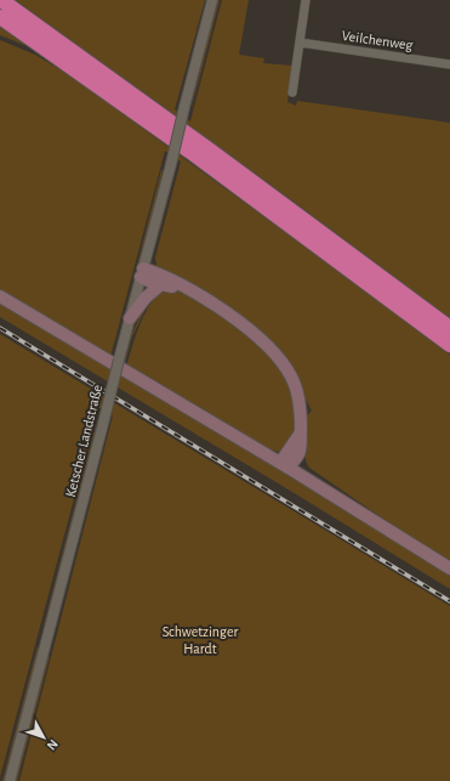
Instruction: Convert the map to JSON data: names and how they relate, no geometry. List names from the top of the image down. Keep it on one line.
{"streets":{"street":["Veilchenweg","Ketscher Landstraße"]},"parks":["Schwetzinger Hardt"],"north":"bottom right"}
